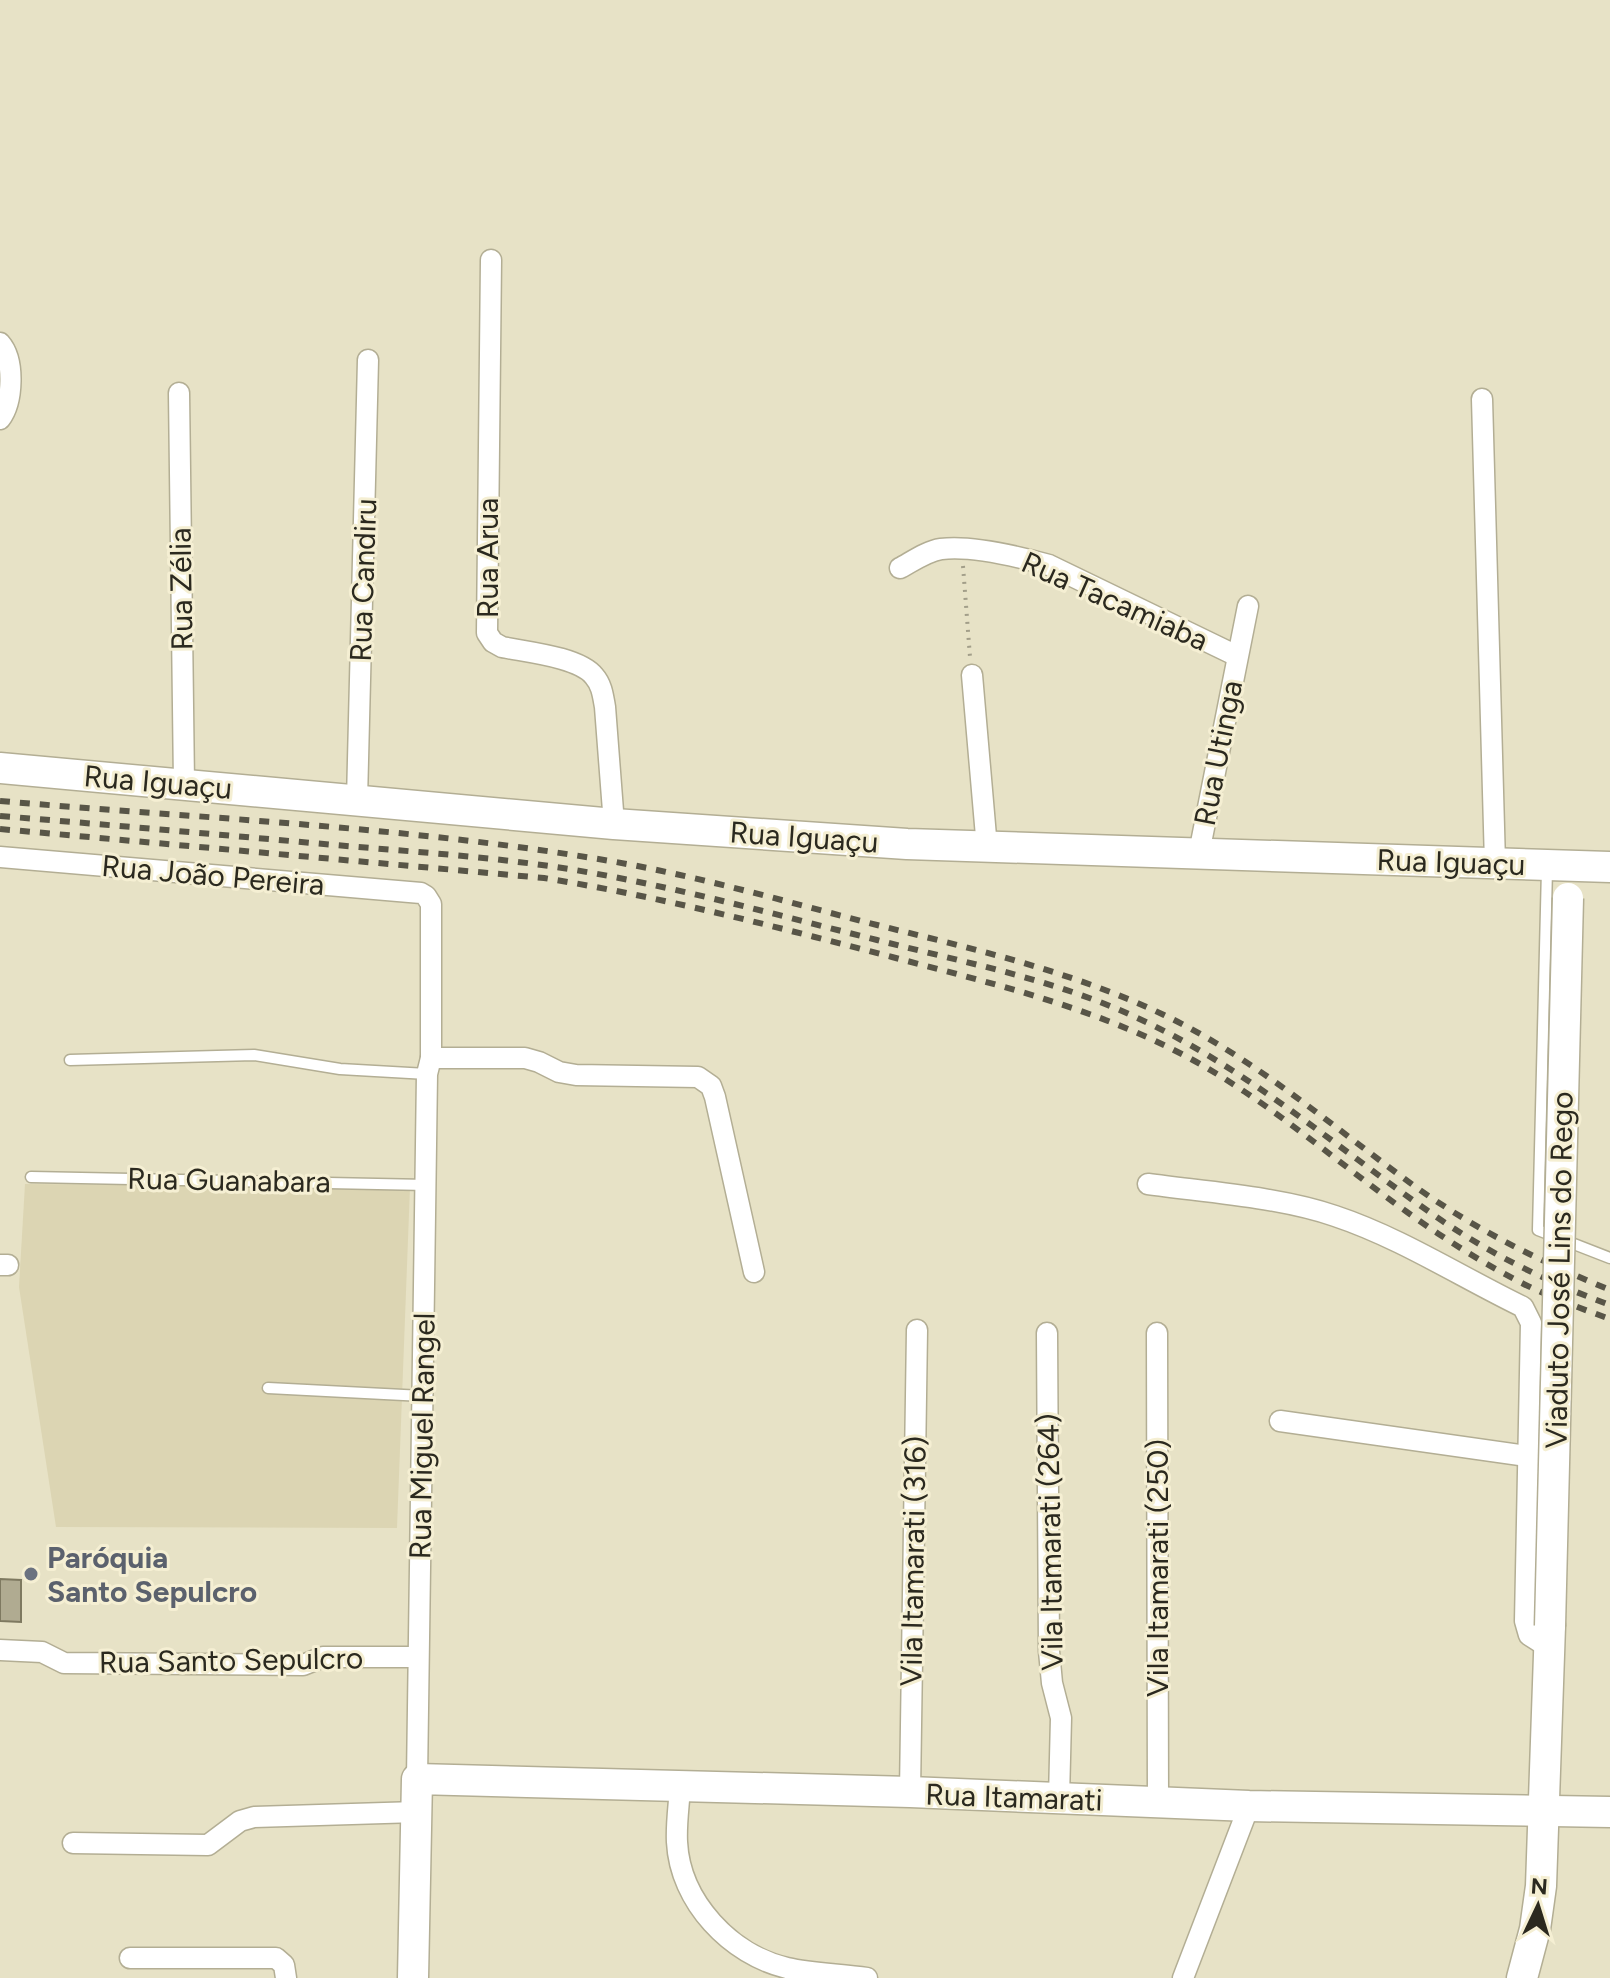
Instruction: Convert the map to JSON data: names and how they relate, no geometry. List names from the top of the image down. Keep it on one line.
{"streets":{"main road":["Rua Iguaçu","Viaduto José Lins do Rego","Rua Miguel Rangel","Rua Itamarati"],"street":["Rua Arua","Rua Candiru","Rua Zélia","Rua Tacamiaba","Rua Utinga","Rua João Pereira","Vila Itamarati (264)","Vila Itamarati (316)","Vila Itamarati (250)","Rua Santo Sepulcro"],"lane":["Rua Guanabara"]},"crossings":[["Rua Arua","Rua Iguaçu"],["Rua Candiru","Rua Iguaçu"],["Rua Zélia","Rua Iguaçu"],["Rua Tacamiaba","Rua Utinga"],["Rua Utinga","Rua Iguaçu"],["Rua Iguaçu","Viaduto José Lins do Rego"],["Rua João Pereira","Rua Miguel Rangel"],["Rua Guanabara","Rua Miguel Rangel"],["Viaduto José Lins do Rego","Rua Itamarati"],["Rua Miguel Rangel","Rua Santo Sepulcro"],["Rua Miguel Rangel","Rua Itamarati"],["Vila Itamarati (264)","Rua Itamarati"],["Vila Itamarati (316)","Rua Itamarati"],["Vila Itamarati (250)","Rua Itamarati"]],"places":["Paróquia Santo Sepulcro"],"north":"top"}
